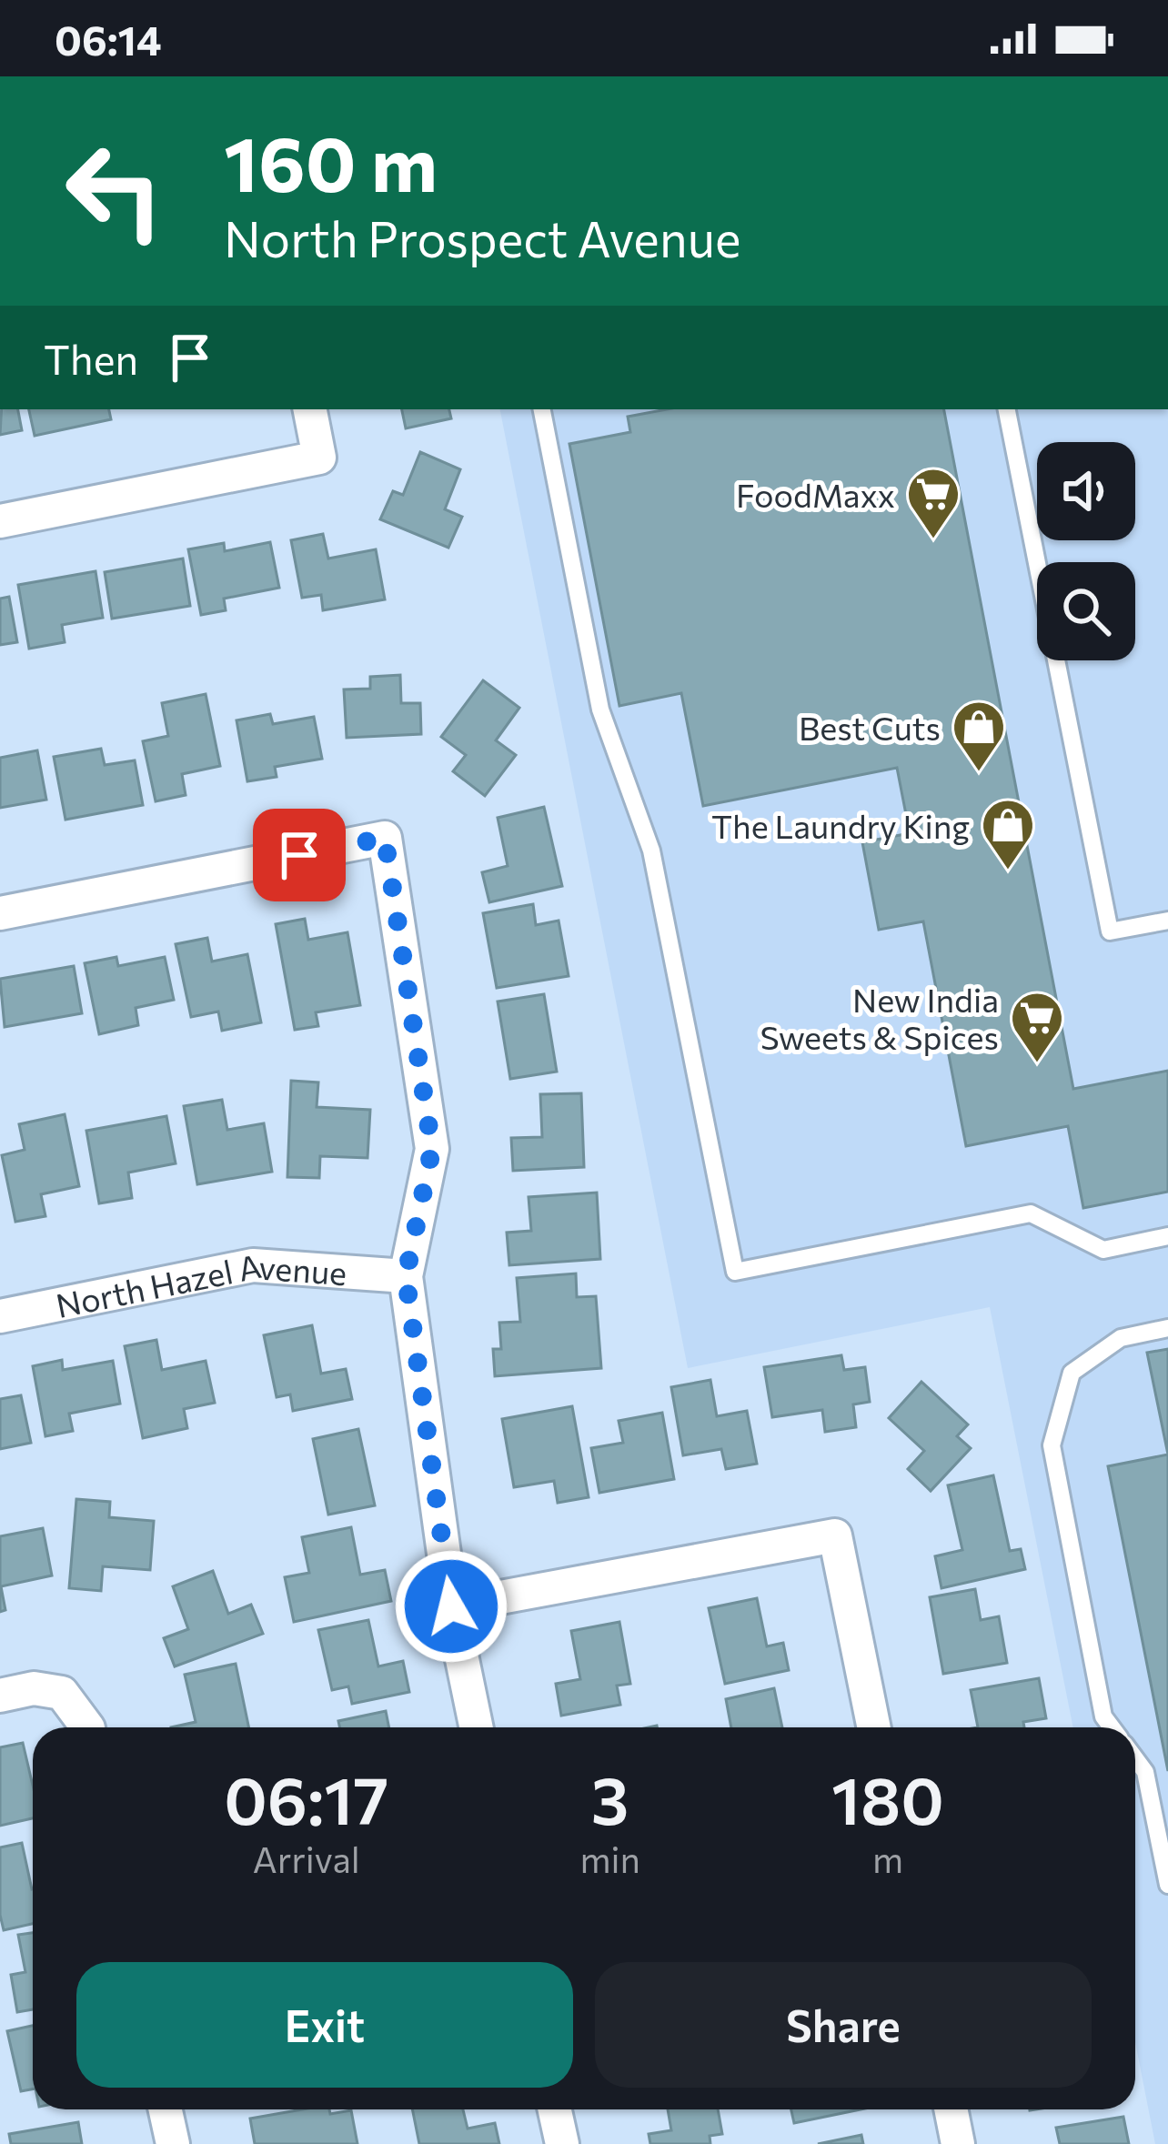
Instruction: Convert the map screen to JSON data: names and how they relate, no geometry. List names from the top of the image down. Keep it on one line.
{"streets":{"street":["North Hazel Avenue"]},"places":{"supermarket":["FoodMaxx","New India Sweets & Spices"],"shop":["Best Cuts","The Laundry King"]},"page":{"status":"06:14","turn":["160 m","North Prospect Avenue"],"then":"Then","eta":["06:17","Arrival","3","min","180","m"],"buttons":["Exit","Share"]}}
